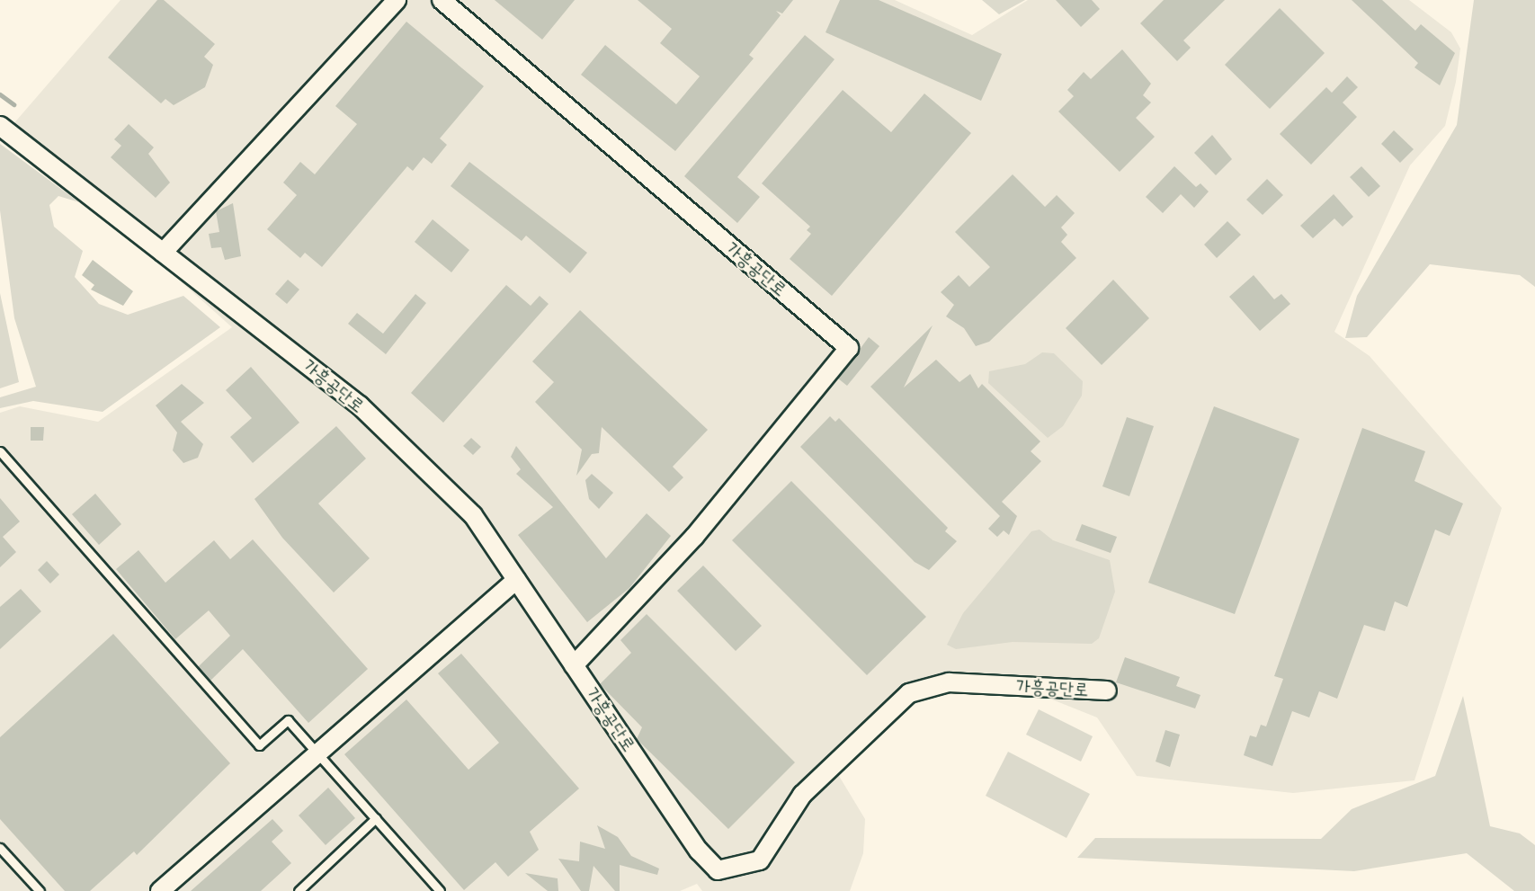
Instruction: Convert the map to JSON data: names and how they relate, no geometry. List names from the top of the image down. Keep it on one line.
{"streets":{"street":["가흥공단로"]}}
